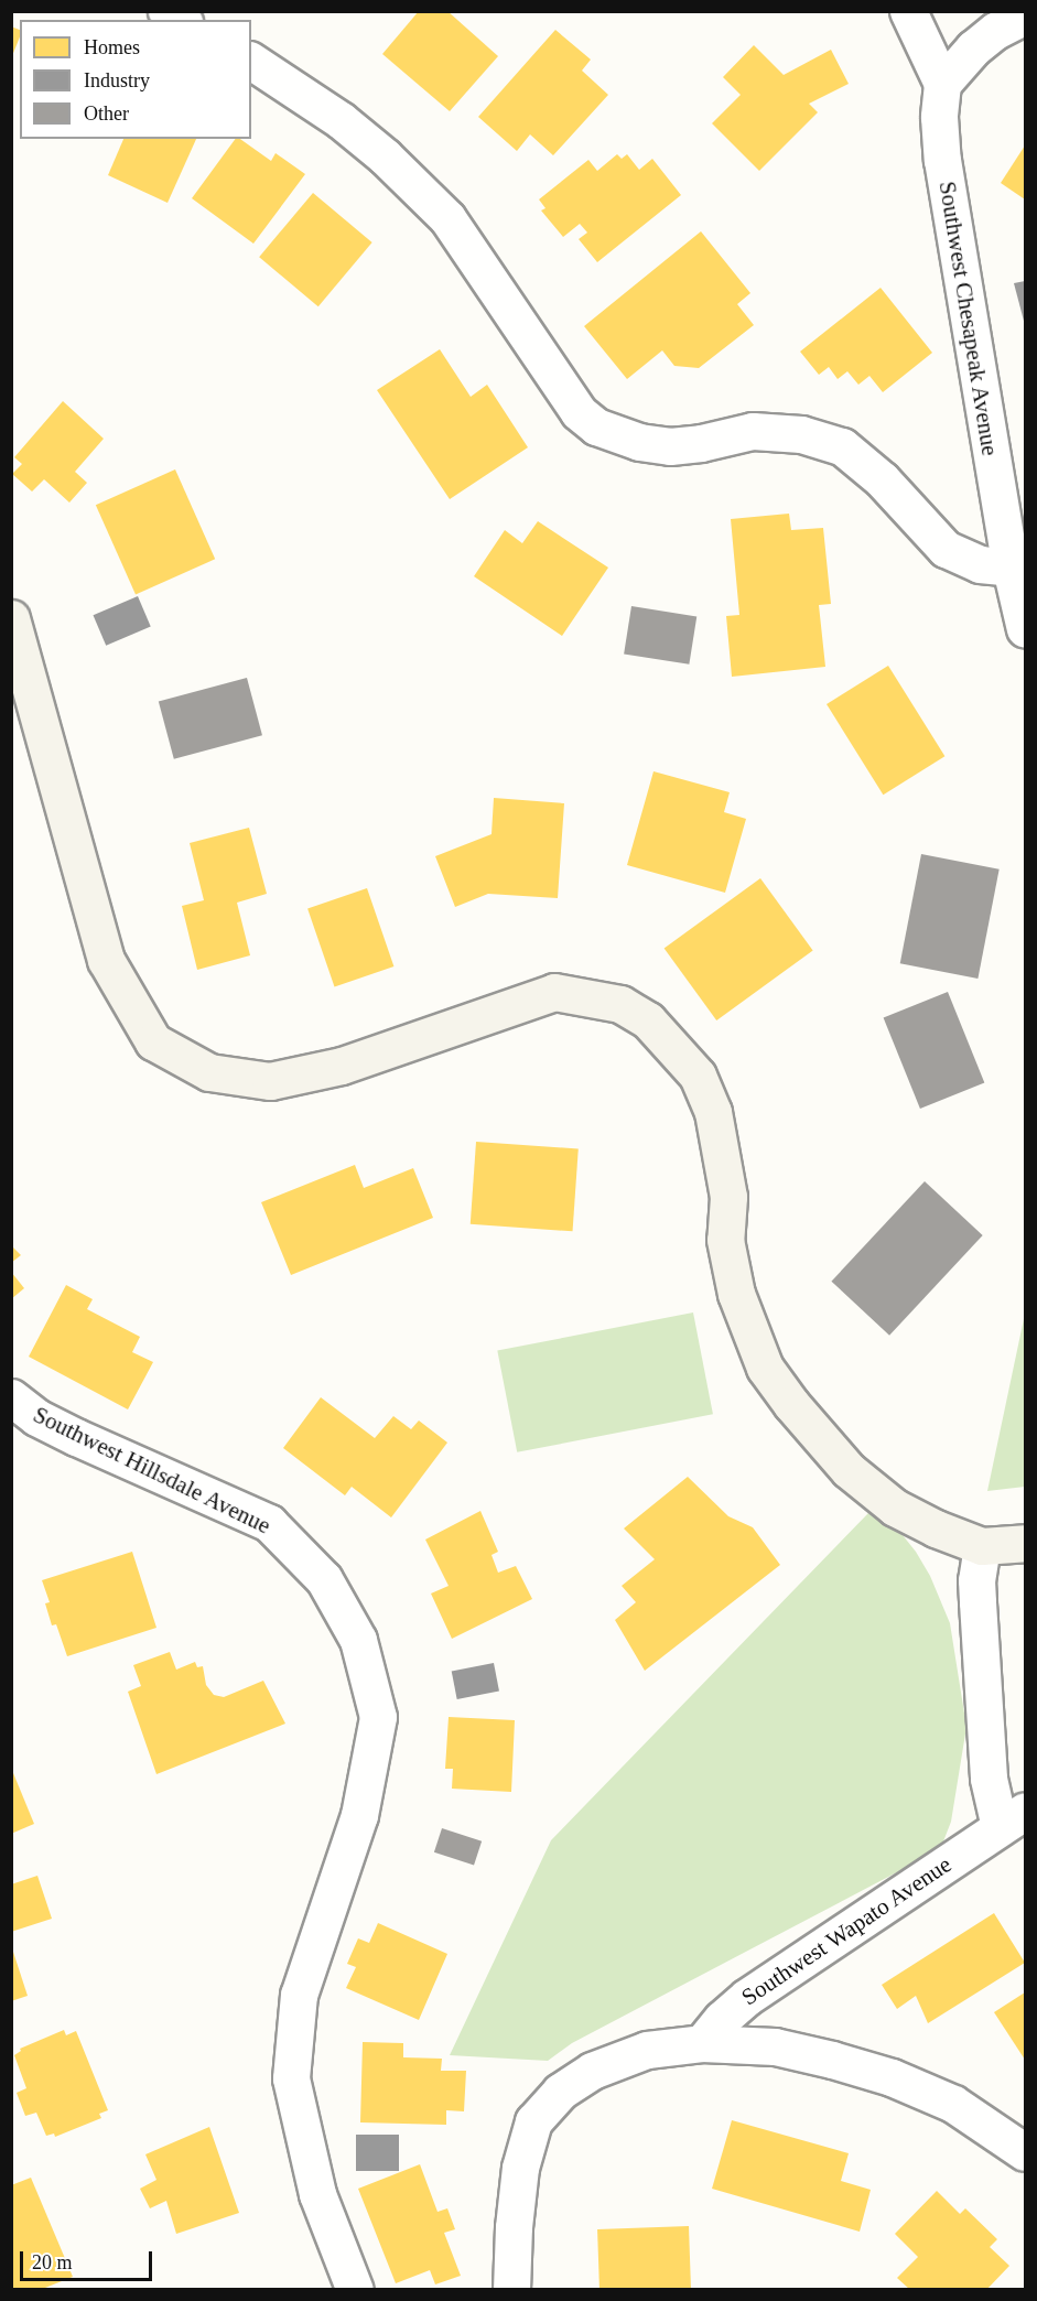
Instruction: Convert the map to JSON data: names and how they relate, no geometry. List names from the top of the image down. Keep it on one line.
{"streets":{"street":["Southwest Chesapeak Avenue","Southwest Hillsdale Avenue","Southwest Wapato Avenue"]},"legend":["Homes","Industry","Other"],"scale_bar":"20 m"}
